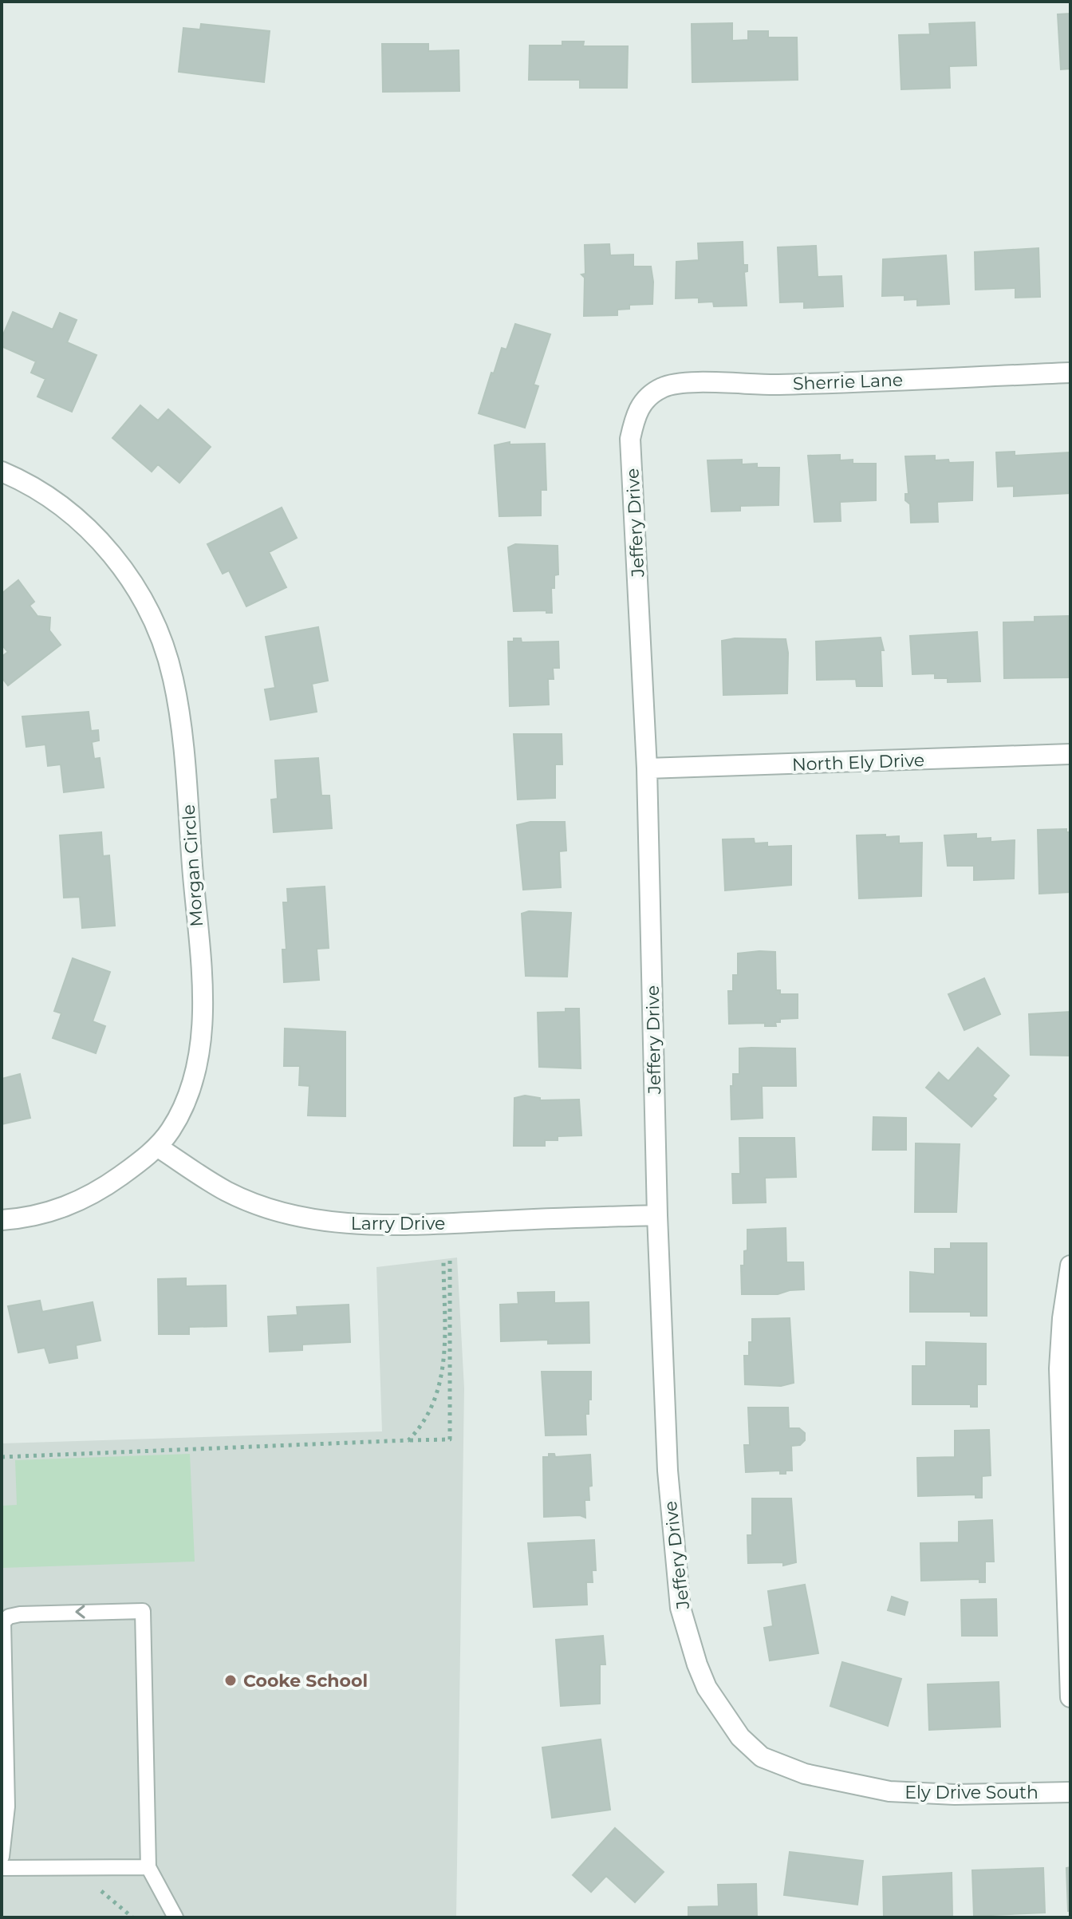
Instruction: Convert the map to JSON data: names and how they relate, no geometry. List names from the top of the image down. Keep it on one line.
{"streets":{"street":["Sherrie Lane","Jeffery Drive","North Ely Drive","Morgan Circle","Larry Drive","Ely Drive South"]},"crossings":[["Sherrie Lane","Jeffery Drive"],["Jeffery Drive","North Ely Drive"],["Jeffery Drive","Larry Drive"],["Jeffery Drive","Ely Drive South"],["Morgan Circle","Larry Drive"]],"places":["Cooke School"]}
